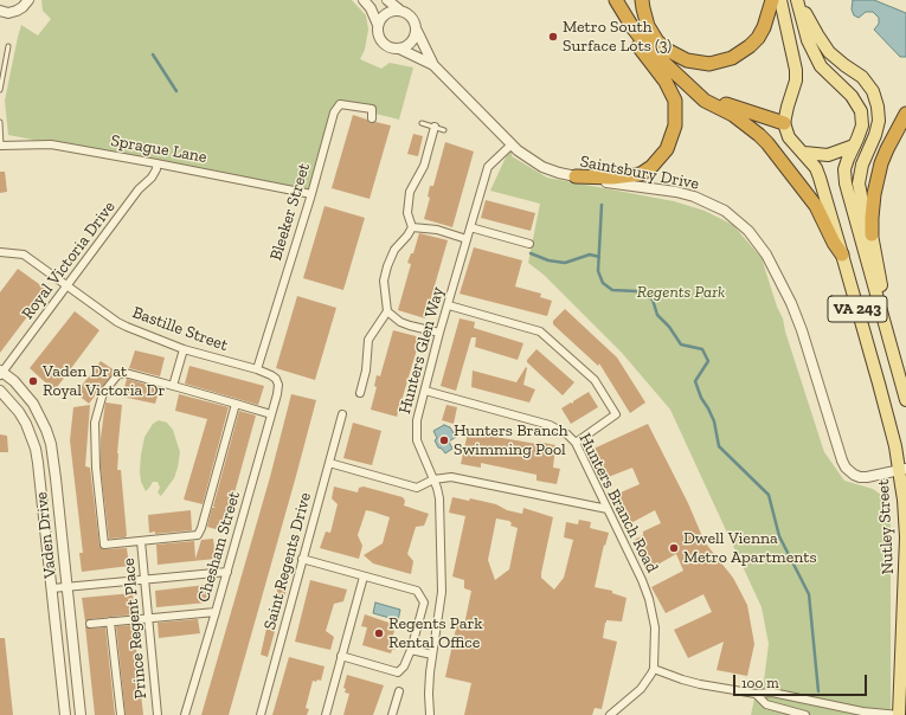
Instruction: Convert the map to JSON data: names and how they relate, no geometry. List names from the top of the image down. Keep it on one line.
{"streets":{"main road":["VA 243","Nutley Street"],"street":["Sprague Lane","Saintsbury Drive","Bleeker Street","Royal Victoria Drive","Bastille Street","Hunters Glen Way","Hunters Branch Road","Vaden Drive","Chesham Street","Saint Regents Drive","Prince Regent Place"]},"crossings":[["Sprague Lane","Bleeker Street"],["Sprague Lane","Royal Victoria Drive"],["Saintsbury Drive","Hunters Glen Way"],["Saintsbury Drive","Nutley Street"],["Bleeker Street","Bastille Street"],["Royal Victoria Drive","Bastille Street"],["Royal Victoria Drive","Vaden Drive"],["Bastille Street","Chesham Street"],["Hunters Glen Way","Hunters Branch Road"]],"parks":["Regents Park"],"places":["Metro South Surface Lots (3)","Vaden Dr at Royal Victoria Dr","Hunters Branch Swimming Pool","Dwell Vienna Metro Apartments","Regents Park Rental Office"],"scale_bar":"100 m"}
